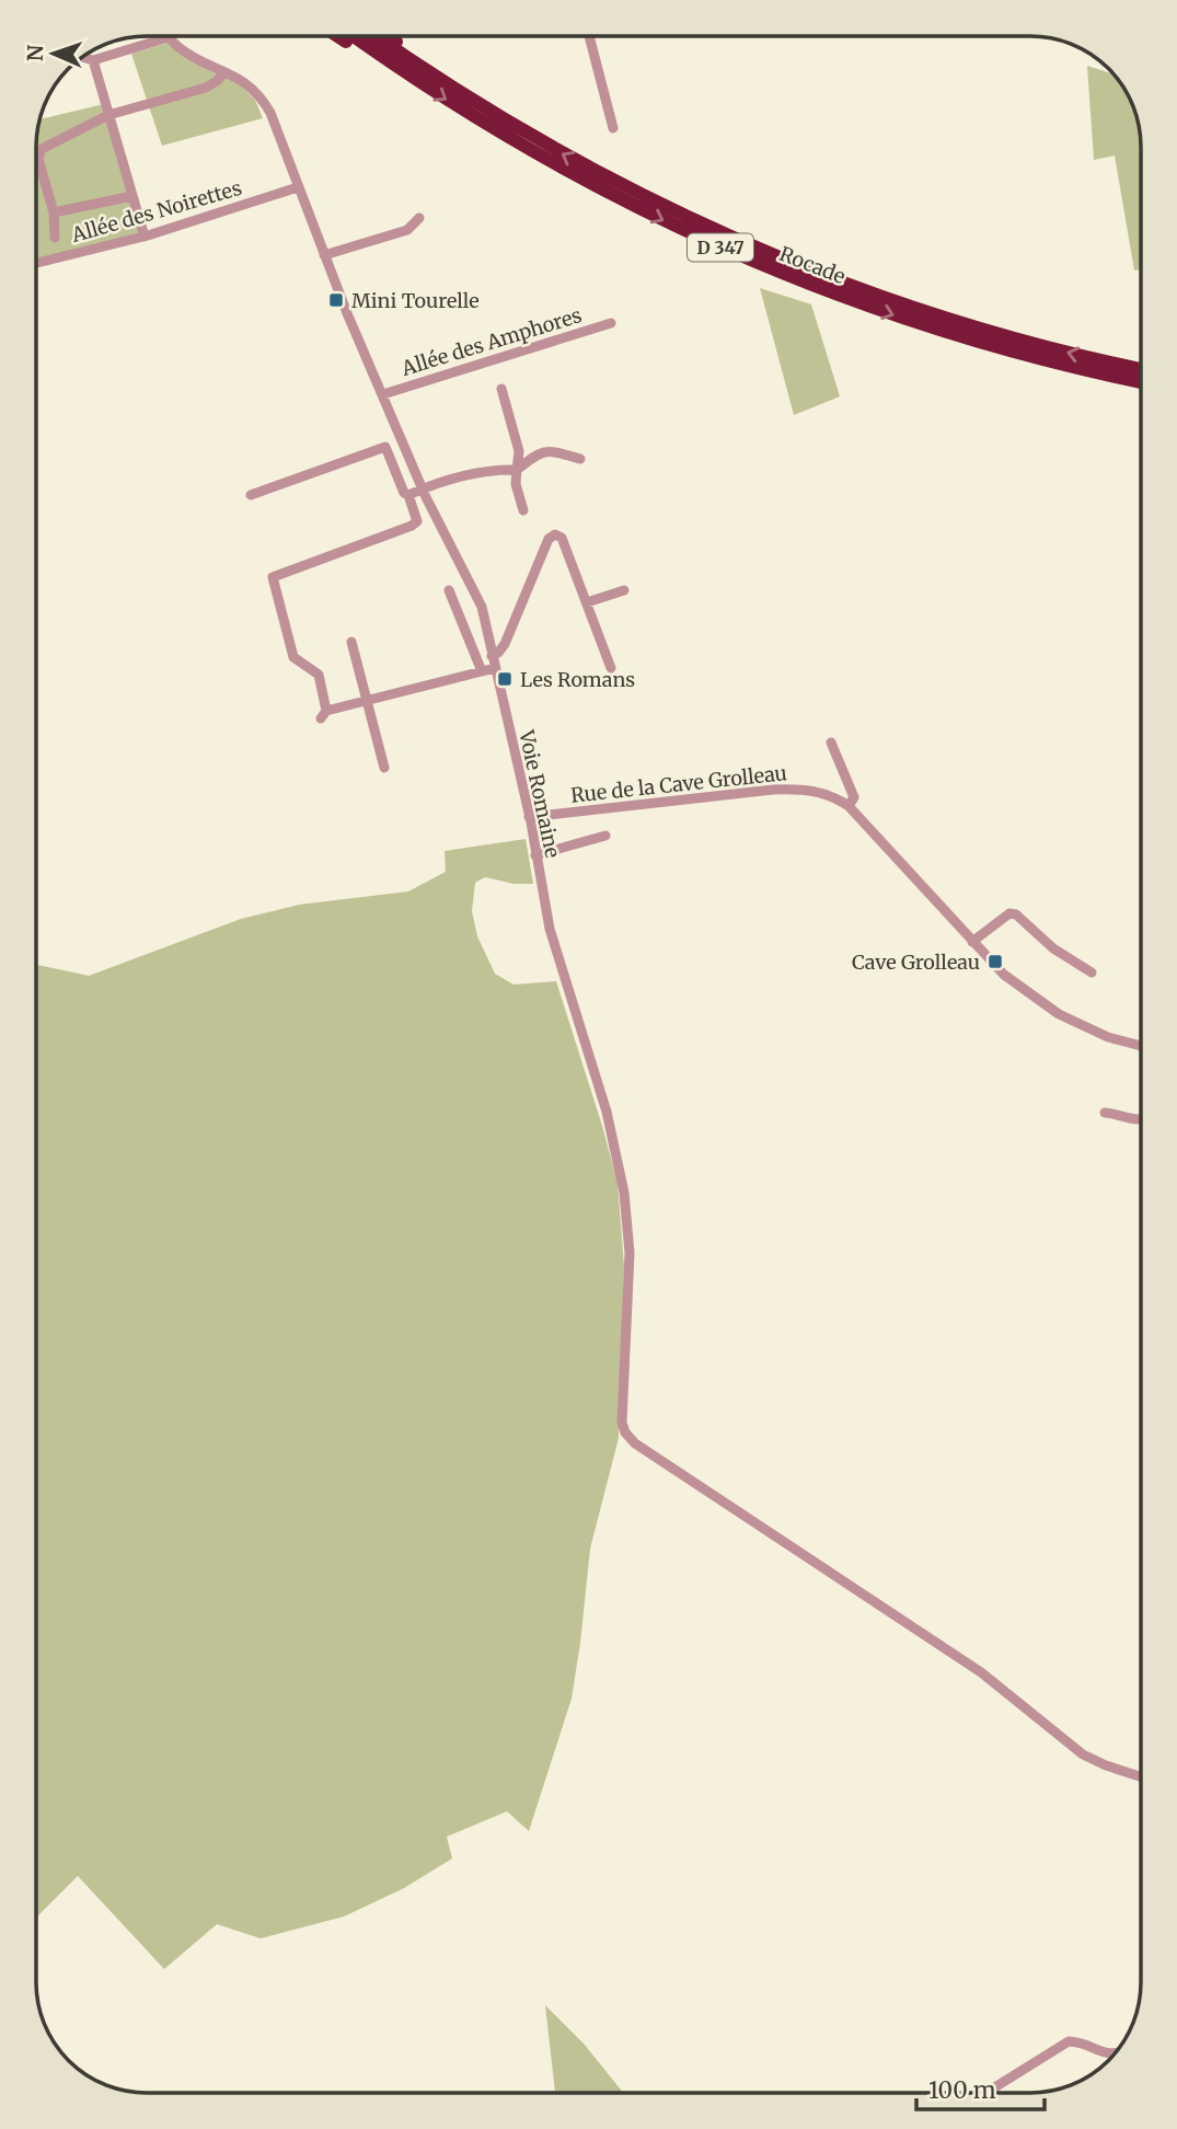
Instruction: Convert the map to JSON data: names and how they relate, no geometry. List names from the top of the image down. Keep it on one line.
{"streets":{"highway":["D 347","Rocade"],"street":["Allée des Noirettes","Allée des Amphores","Rue de la Cave Grolleau","Voie Romaine"]},"crossings":[["Allée des Noirettes","Voie Romaine"],["D 347","Rocade"],["Allée des Amphores","Voie Romaine"],["Rue de la Cave Grolleau","Voie Romaine"]],"places":{"transit":["Mini Tourelle","Les Romans","Cave Grolleau"]},"scale_bar":"100 m","north":"left"}
